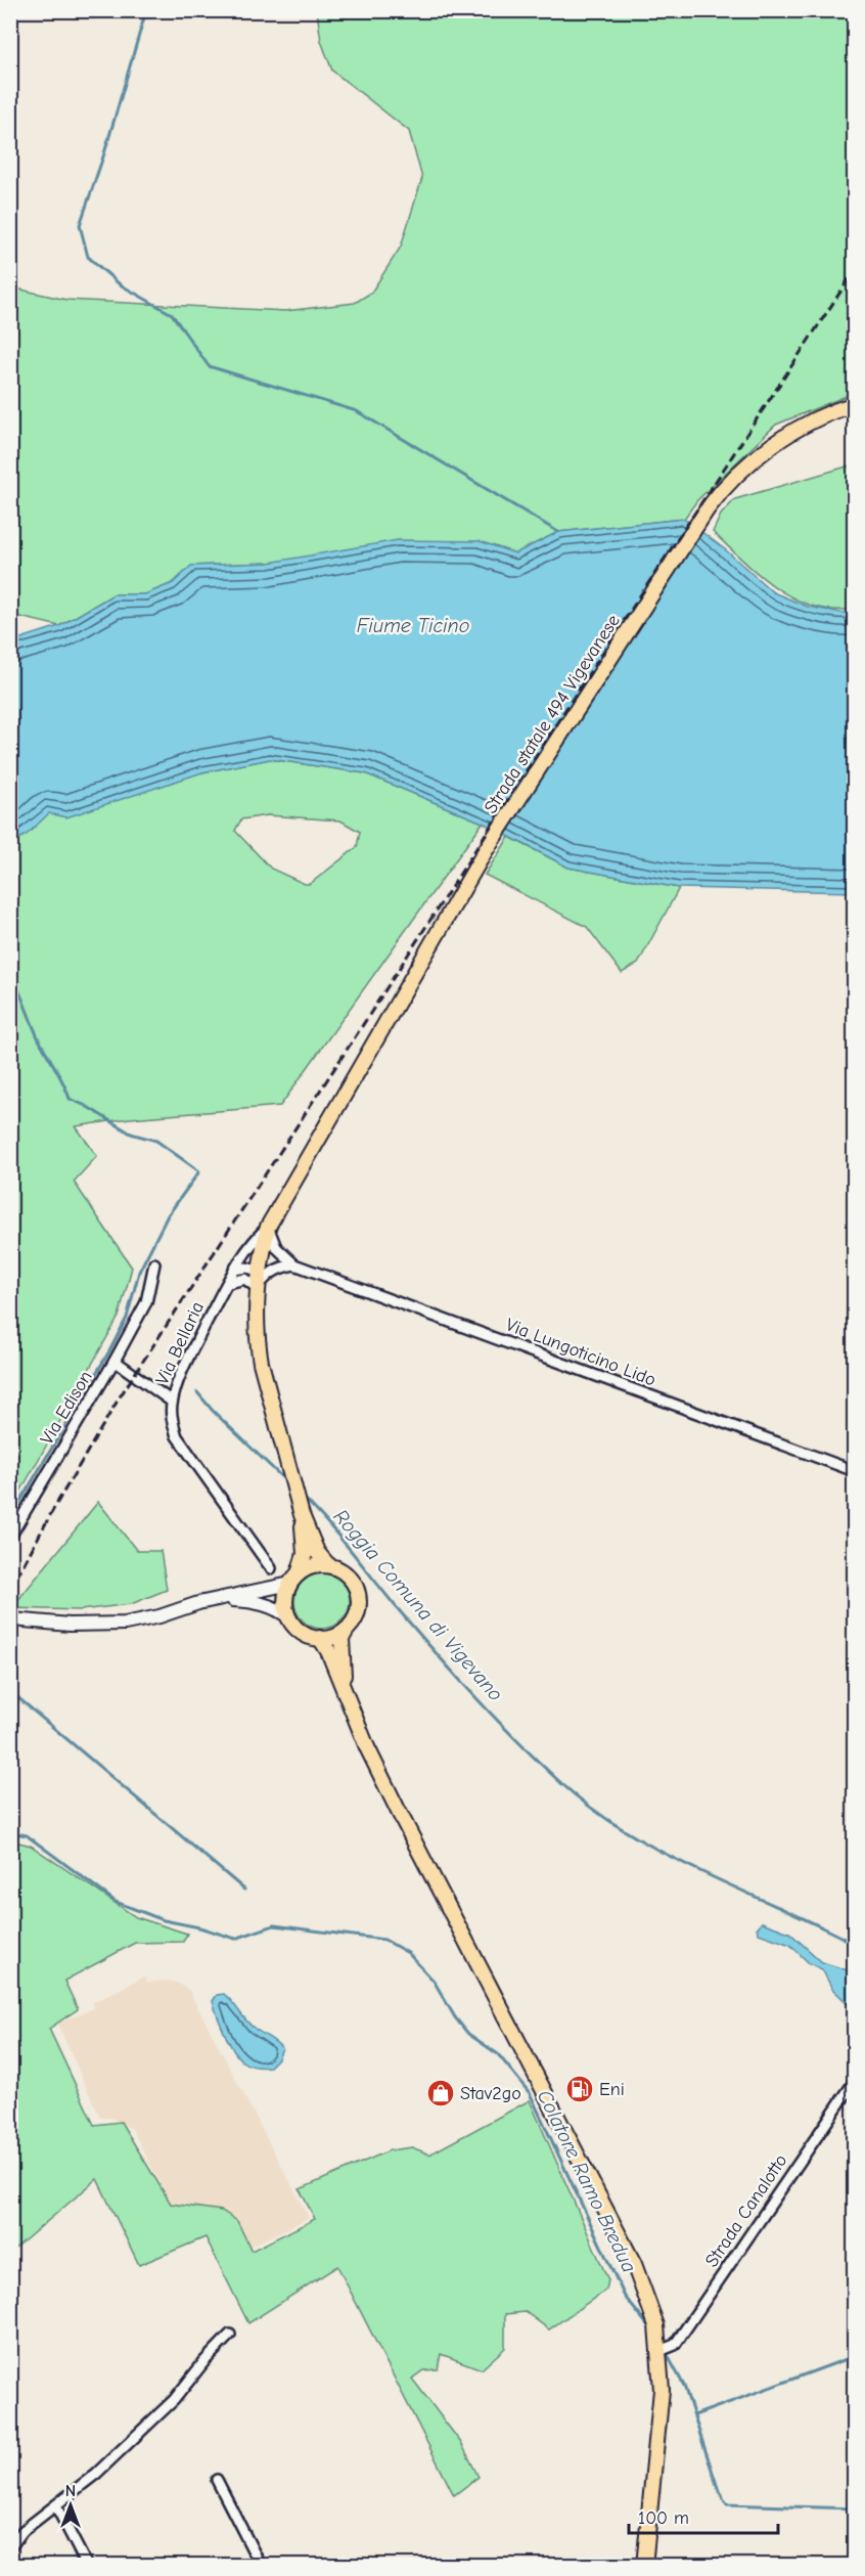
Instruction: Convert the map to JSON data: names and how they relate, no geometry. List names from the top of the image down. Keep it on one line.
{"streets":{"main road":["Strada statale 494 Vigevanese"],"street":["Via Bellaria","Via Lungoticino Lido","Via Edison","Strada Canalotto"]},"crossings":[["Strada statale 494 Vigevanese","Via Bellaria"],["Via Bellaria","Via Edison"]],"water":["Fiume Ticino","Roggia Comuna di Vigevano","Colatore Ramo Bredua"],"places":{"fuel station":["Eni"],"shop":["Stav2go"]},"scale_bar":"100 m","north":"top"}
